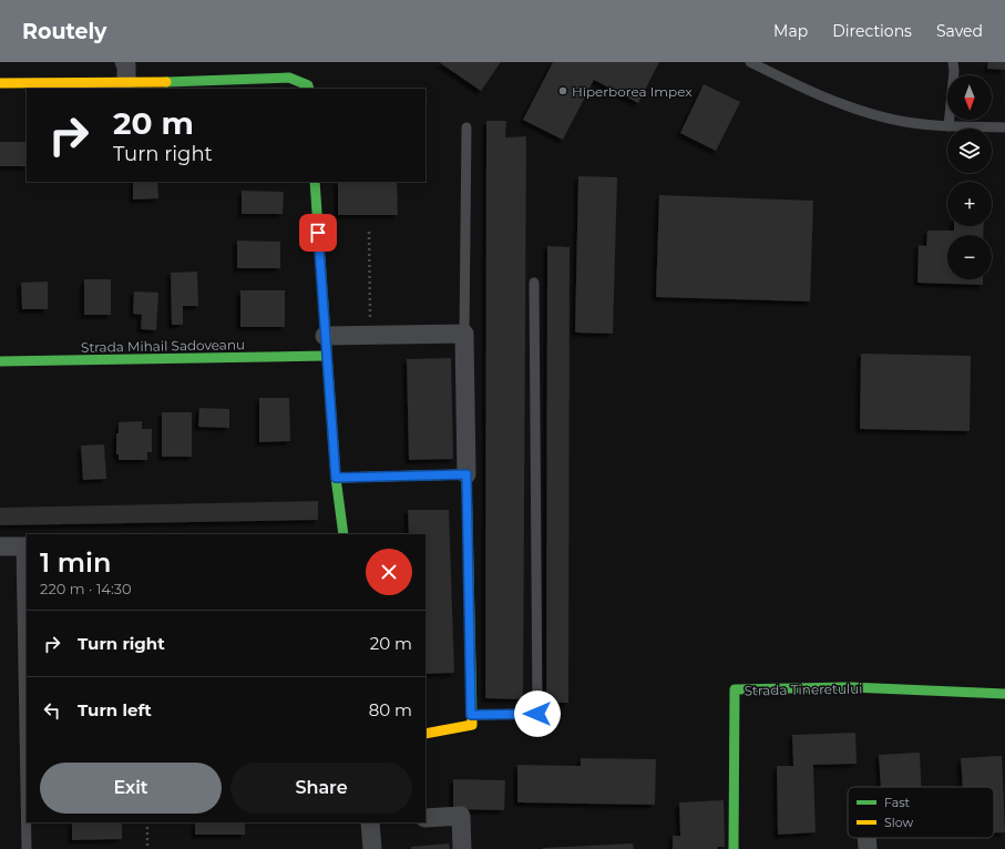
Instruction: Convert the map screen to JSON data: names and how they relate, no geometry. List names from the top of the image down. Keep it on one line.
{"streets":{"street":["Strada Mihail Sadoveanu","Strada Tineretului"]},"places":["Hiperborea Impex"],"legend":["Fast","Slow"],"north":"bottom","page":{"header":"Routely","nav":["Map","Directions","Saved"],"map_buttons":["+","−"],"turn":["20 m","Turn right"],"heading":["1 min","220 m · 14:30"],"list":[{"name":"Turn right","value":"20 m"},{"name":"Turn left","value":"80 m"}],"buttons":["Exit","Share"]}}
